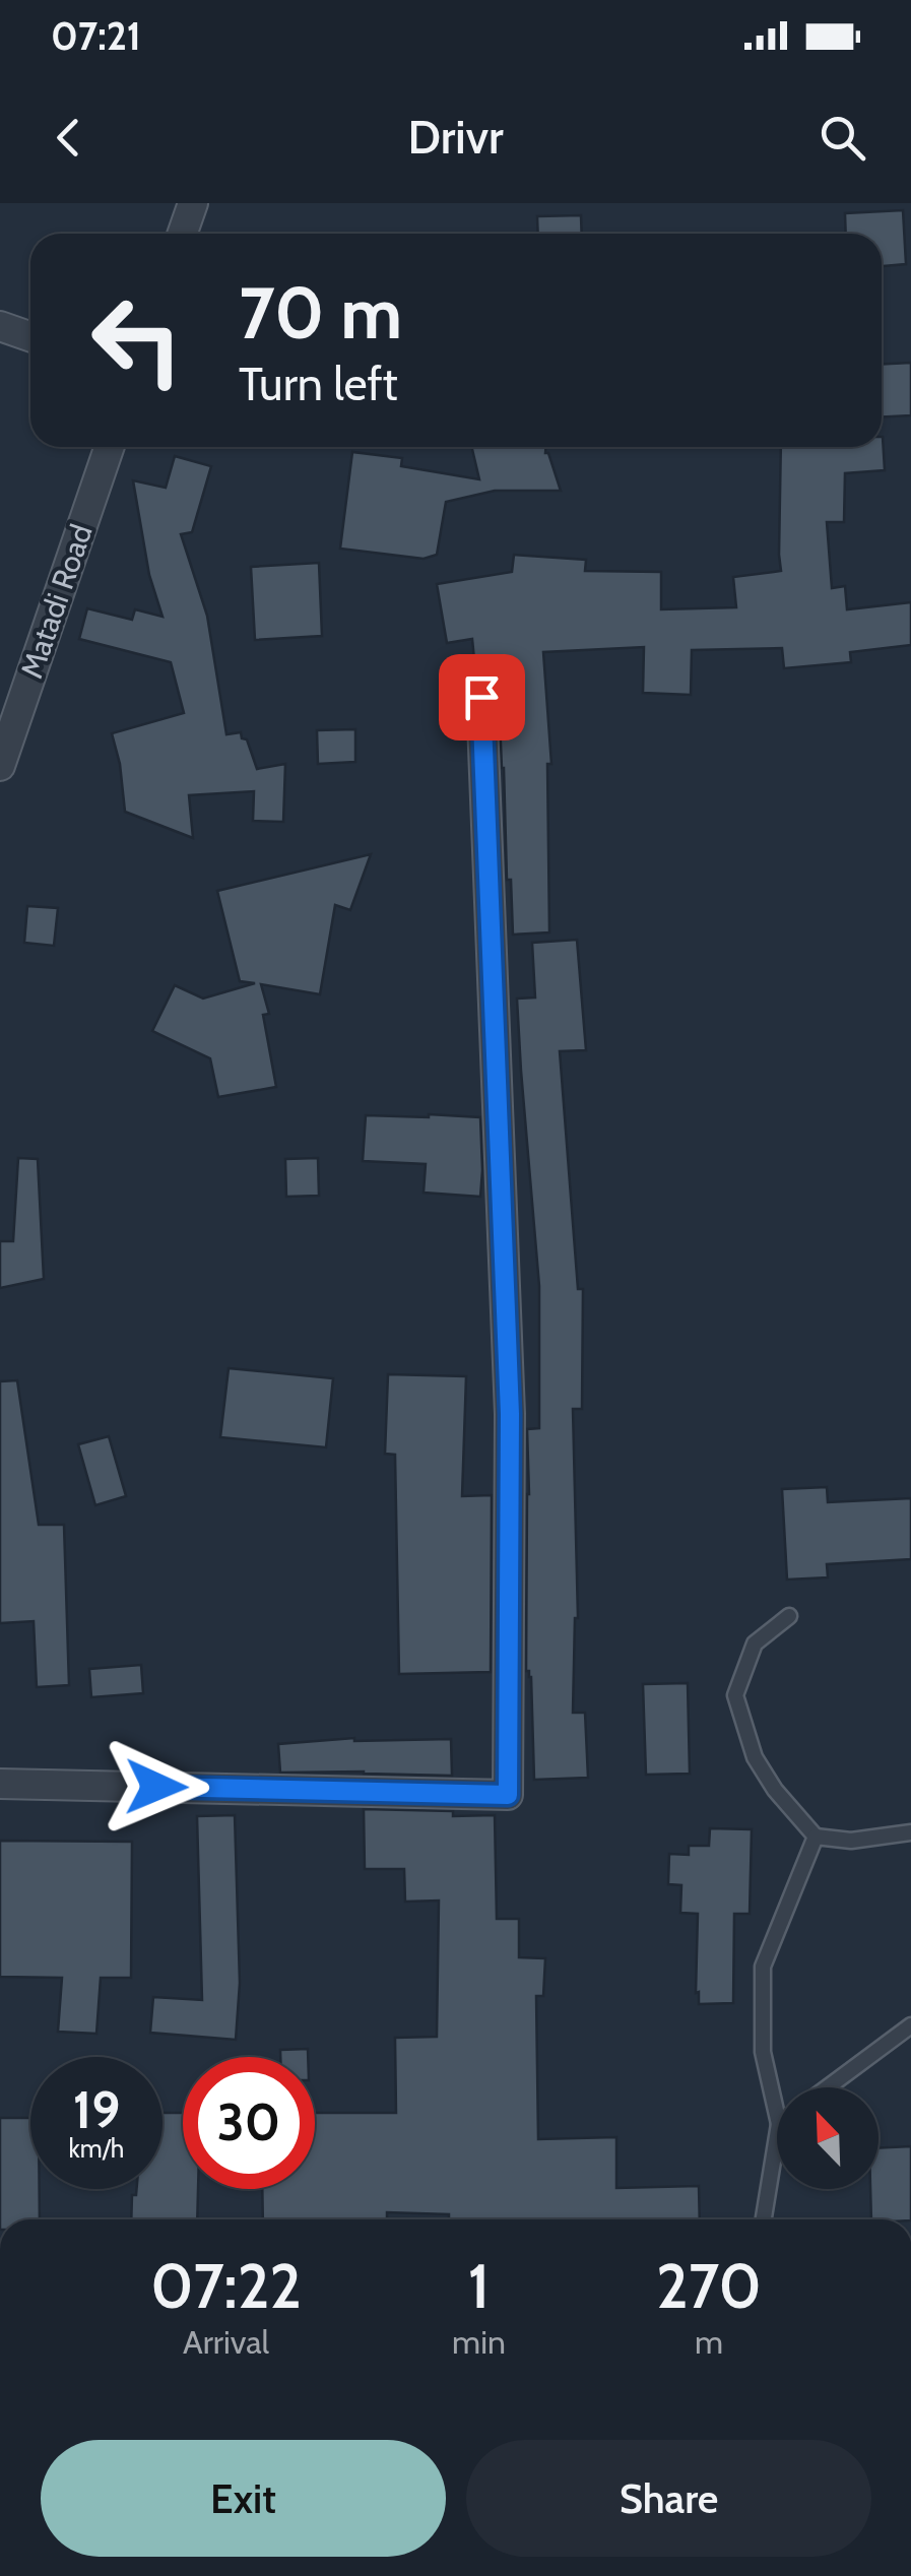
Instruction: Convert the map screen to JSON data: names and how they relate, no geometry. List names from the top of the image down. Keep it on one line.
{"streets":{"street":["Matadi Road"]},"north":"top left","page":{"status":"07:21","header":"Drivr","turn":["70 m","Turn left"],"speed":"19 km/h","limit":"30","eta":["07:22","Arrival","1","min","270","m"],"buttons":["Exit","Share"]}}
